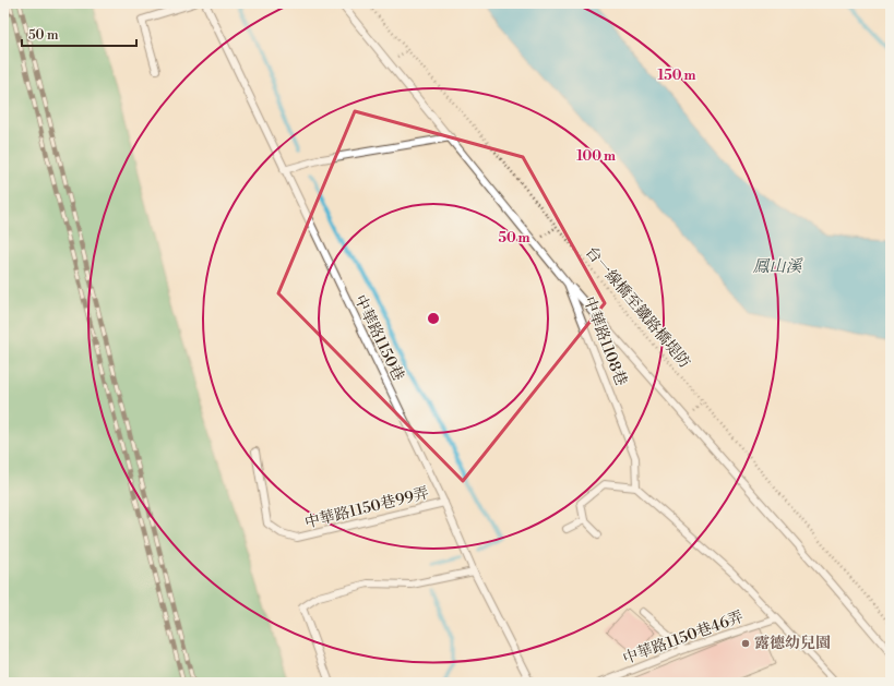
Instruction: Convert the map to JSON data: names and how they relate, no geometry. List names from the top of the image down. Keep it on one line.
{"streets":{"lane":["中華路1150巷","中華路1108巷","中華路1150巷99弄","中華路1150巷46弄"],"path":["台一線橋至鐵路橋堤防"]},"crossings":[["中華路1150巷","中華路1150巷99弄"]],"water":["鳳山溪"],"places":["露德幼兒園"],"scale_bar":"50 m","rings":["150 m","100 m","50 m"]}
